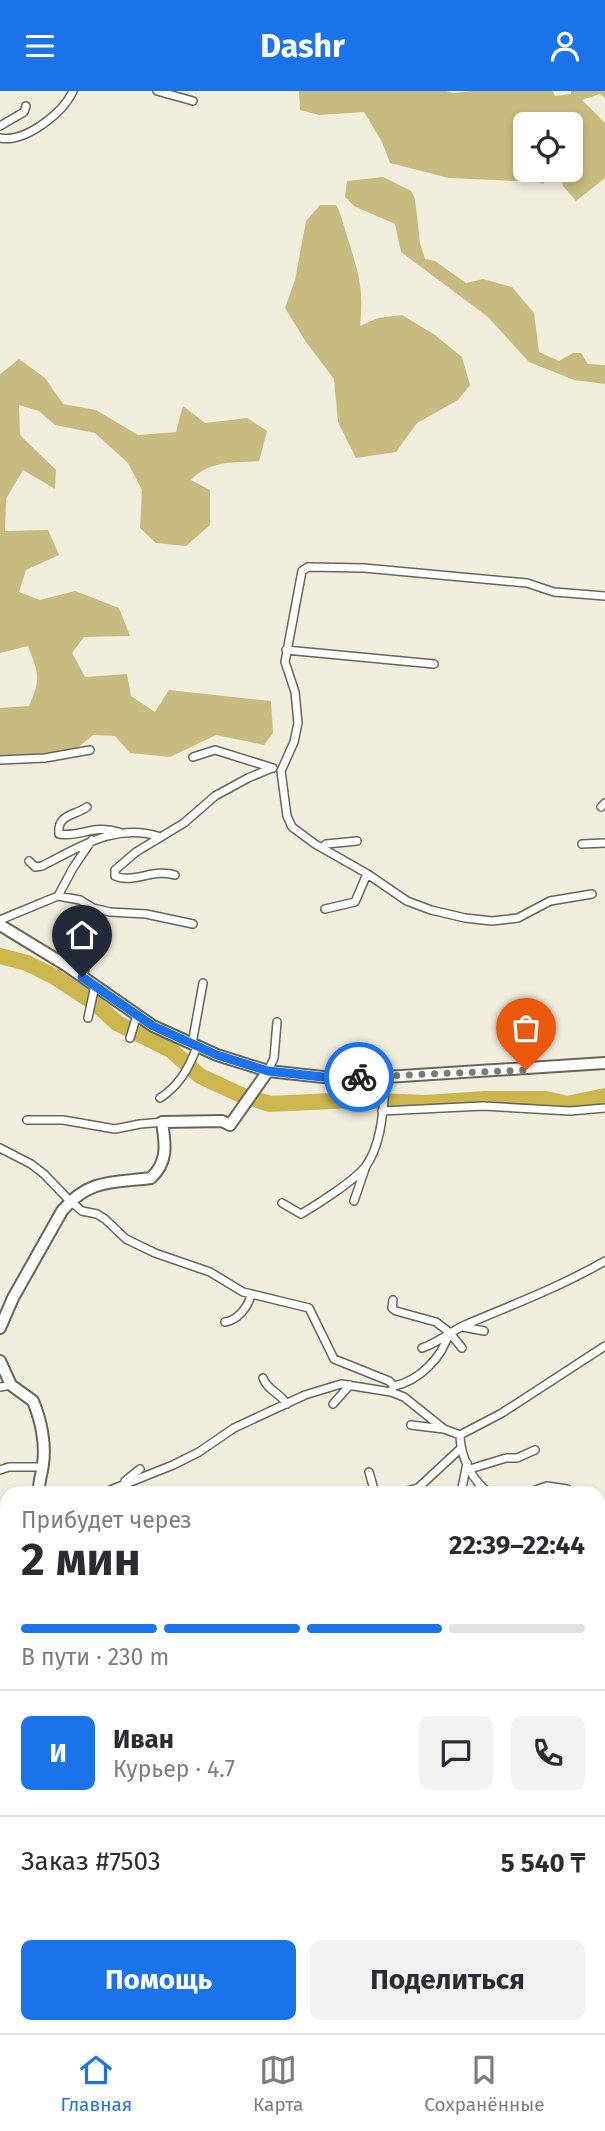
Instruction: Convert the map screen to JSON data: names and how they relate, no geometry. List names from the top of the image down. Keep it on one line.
{"page":{"header":"Dashr","heading":["2 мин","Прибудет через","22:39–22:44"],"panel":["Иван","Курьер · 4.7","Заказ #7503","5 540 ₸"],"bar":"В пути · 230 m","round":"И","buttons":["Помощь","Поделиться"],"tabs":["Главная","Карта","Сохранённые"]}}
